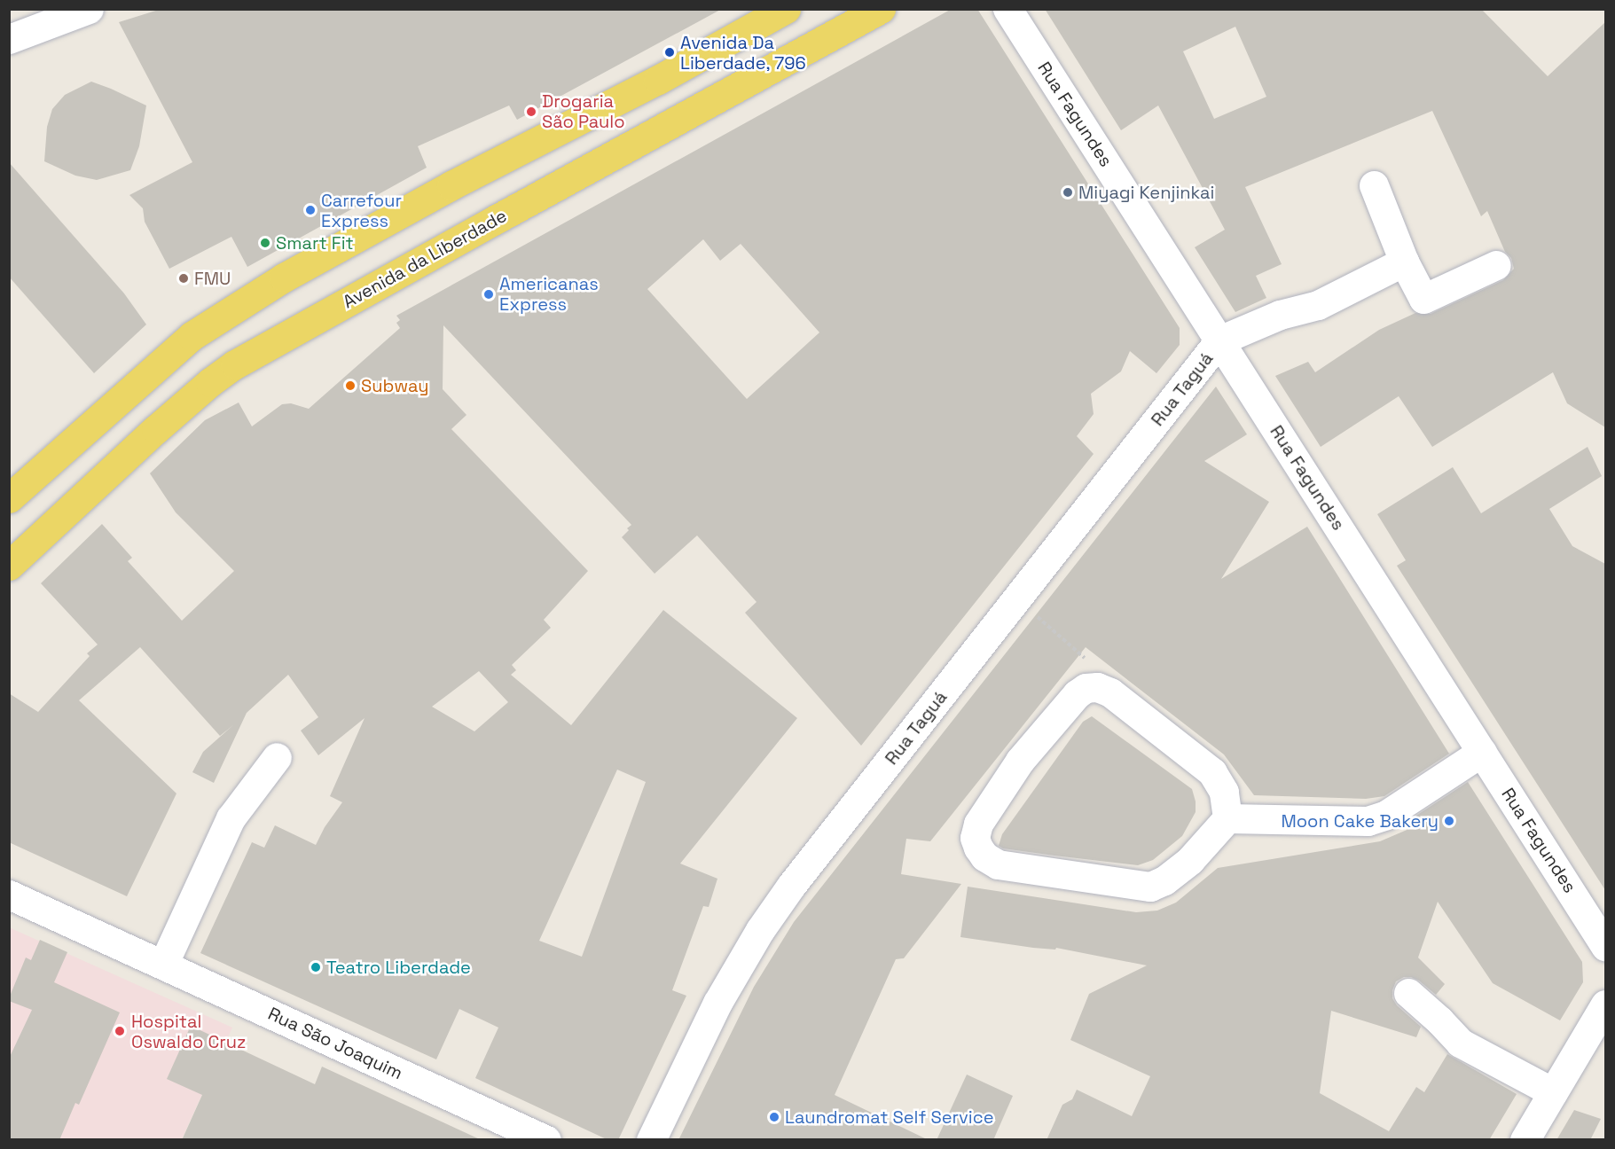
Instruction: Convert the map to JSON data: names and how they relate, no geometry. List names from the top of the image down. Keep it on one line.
{"streets":{"main road":["Avenida da Liberdade"],"street":["Rua Fagundes","Rua Taguá","Rua São Joaquim"]},"crossings":[["Rua Fagundes","Rua Taguá"]],"places":["Avenida Da Liberdade, 796","Drogaria São Paulo","Miyagi Kenjinkai","Carrefour Express","Smart Fit","FMU","Americanas Express","Subway","Moon Cake Bakery","Teatro Liberdade","Hospital Oswaldo Cruz","Laundromat Self Service"]}
